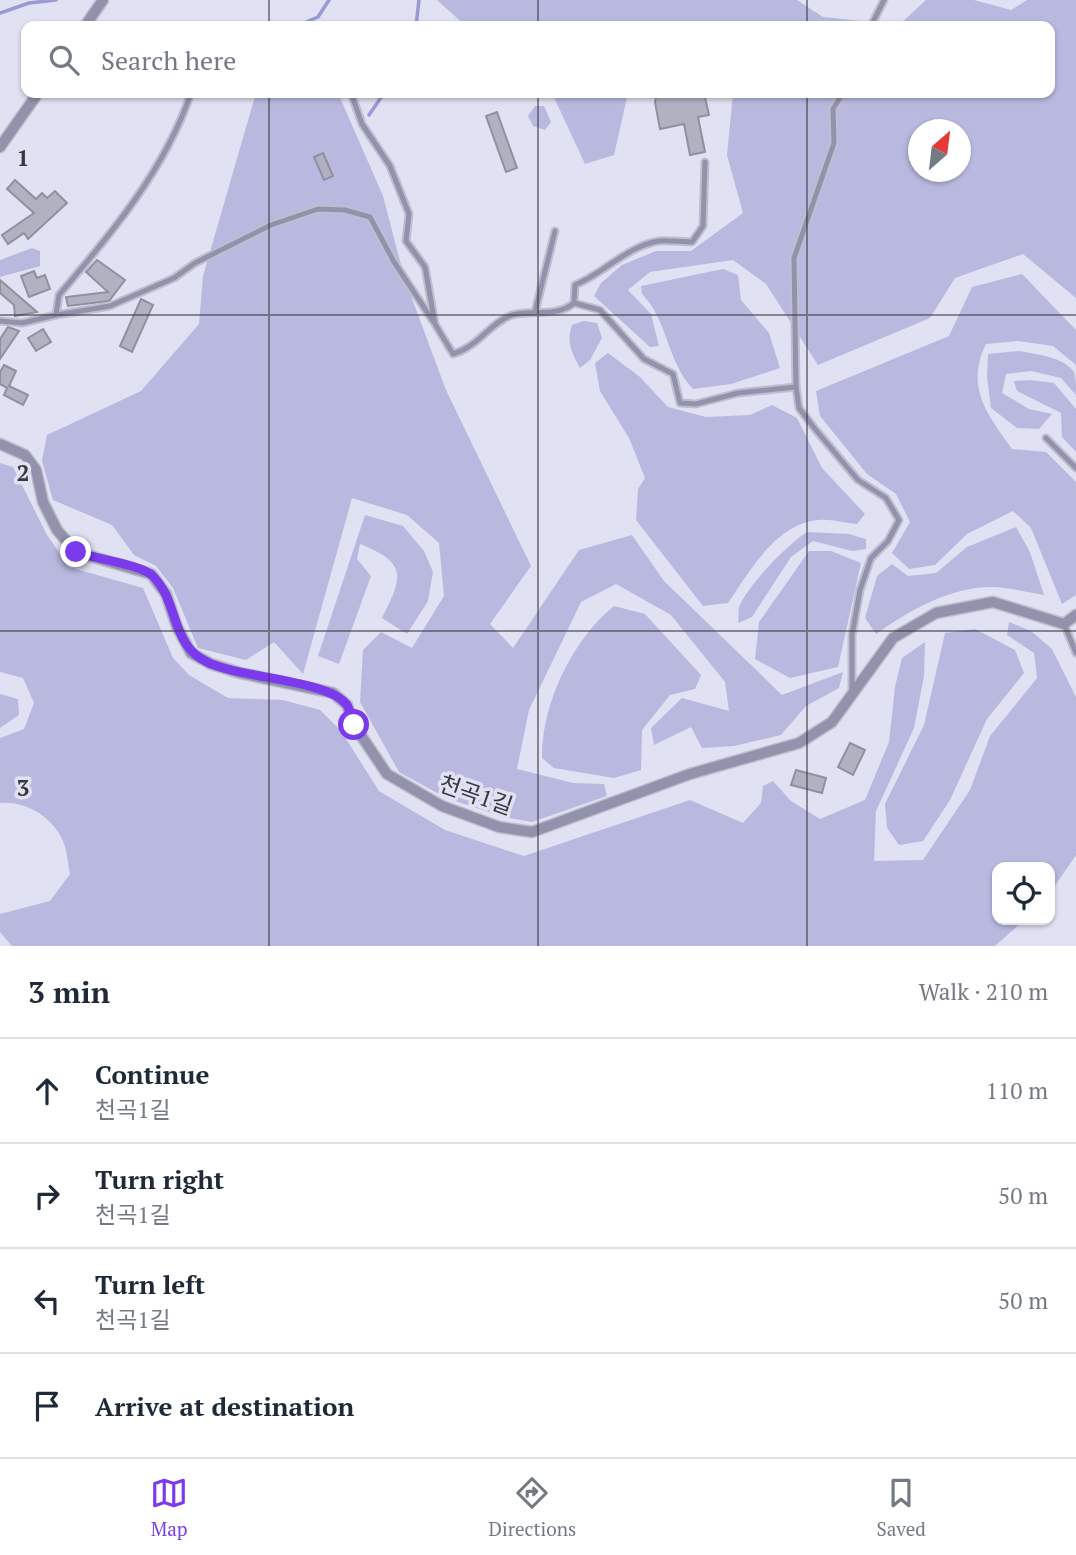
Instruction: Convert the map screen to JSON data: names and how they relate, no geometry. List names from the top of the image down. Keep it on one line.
{"streets":{"street":["천곡1길"]},"north":"top right","page":{"search":"Search here","heading":["3 min","Walk · 210 m"],"list":[["Continue","천곡1길","110 m"],["Turn right","천곡1길","50 m"],["Turn left","천곡1길","50 m"],"Arrive at destination"],"nav":["Map","Directions","Saved"]},"grid":{"rows":["1","2","3"]}}
